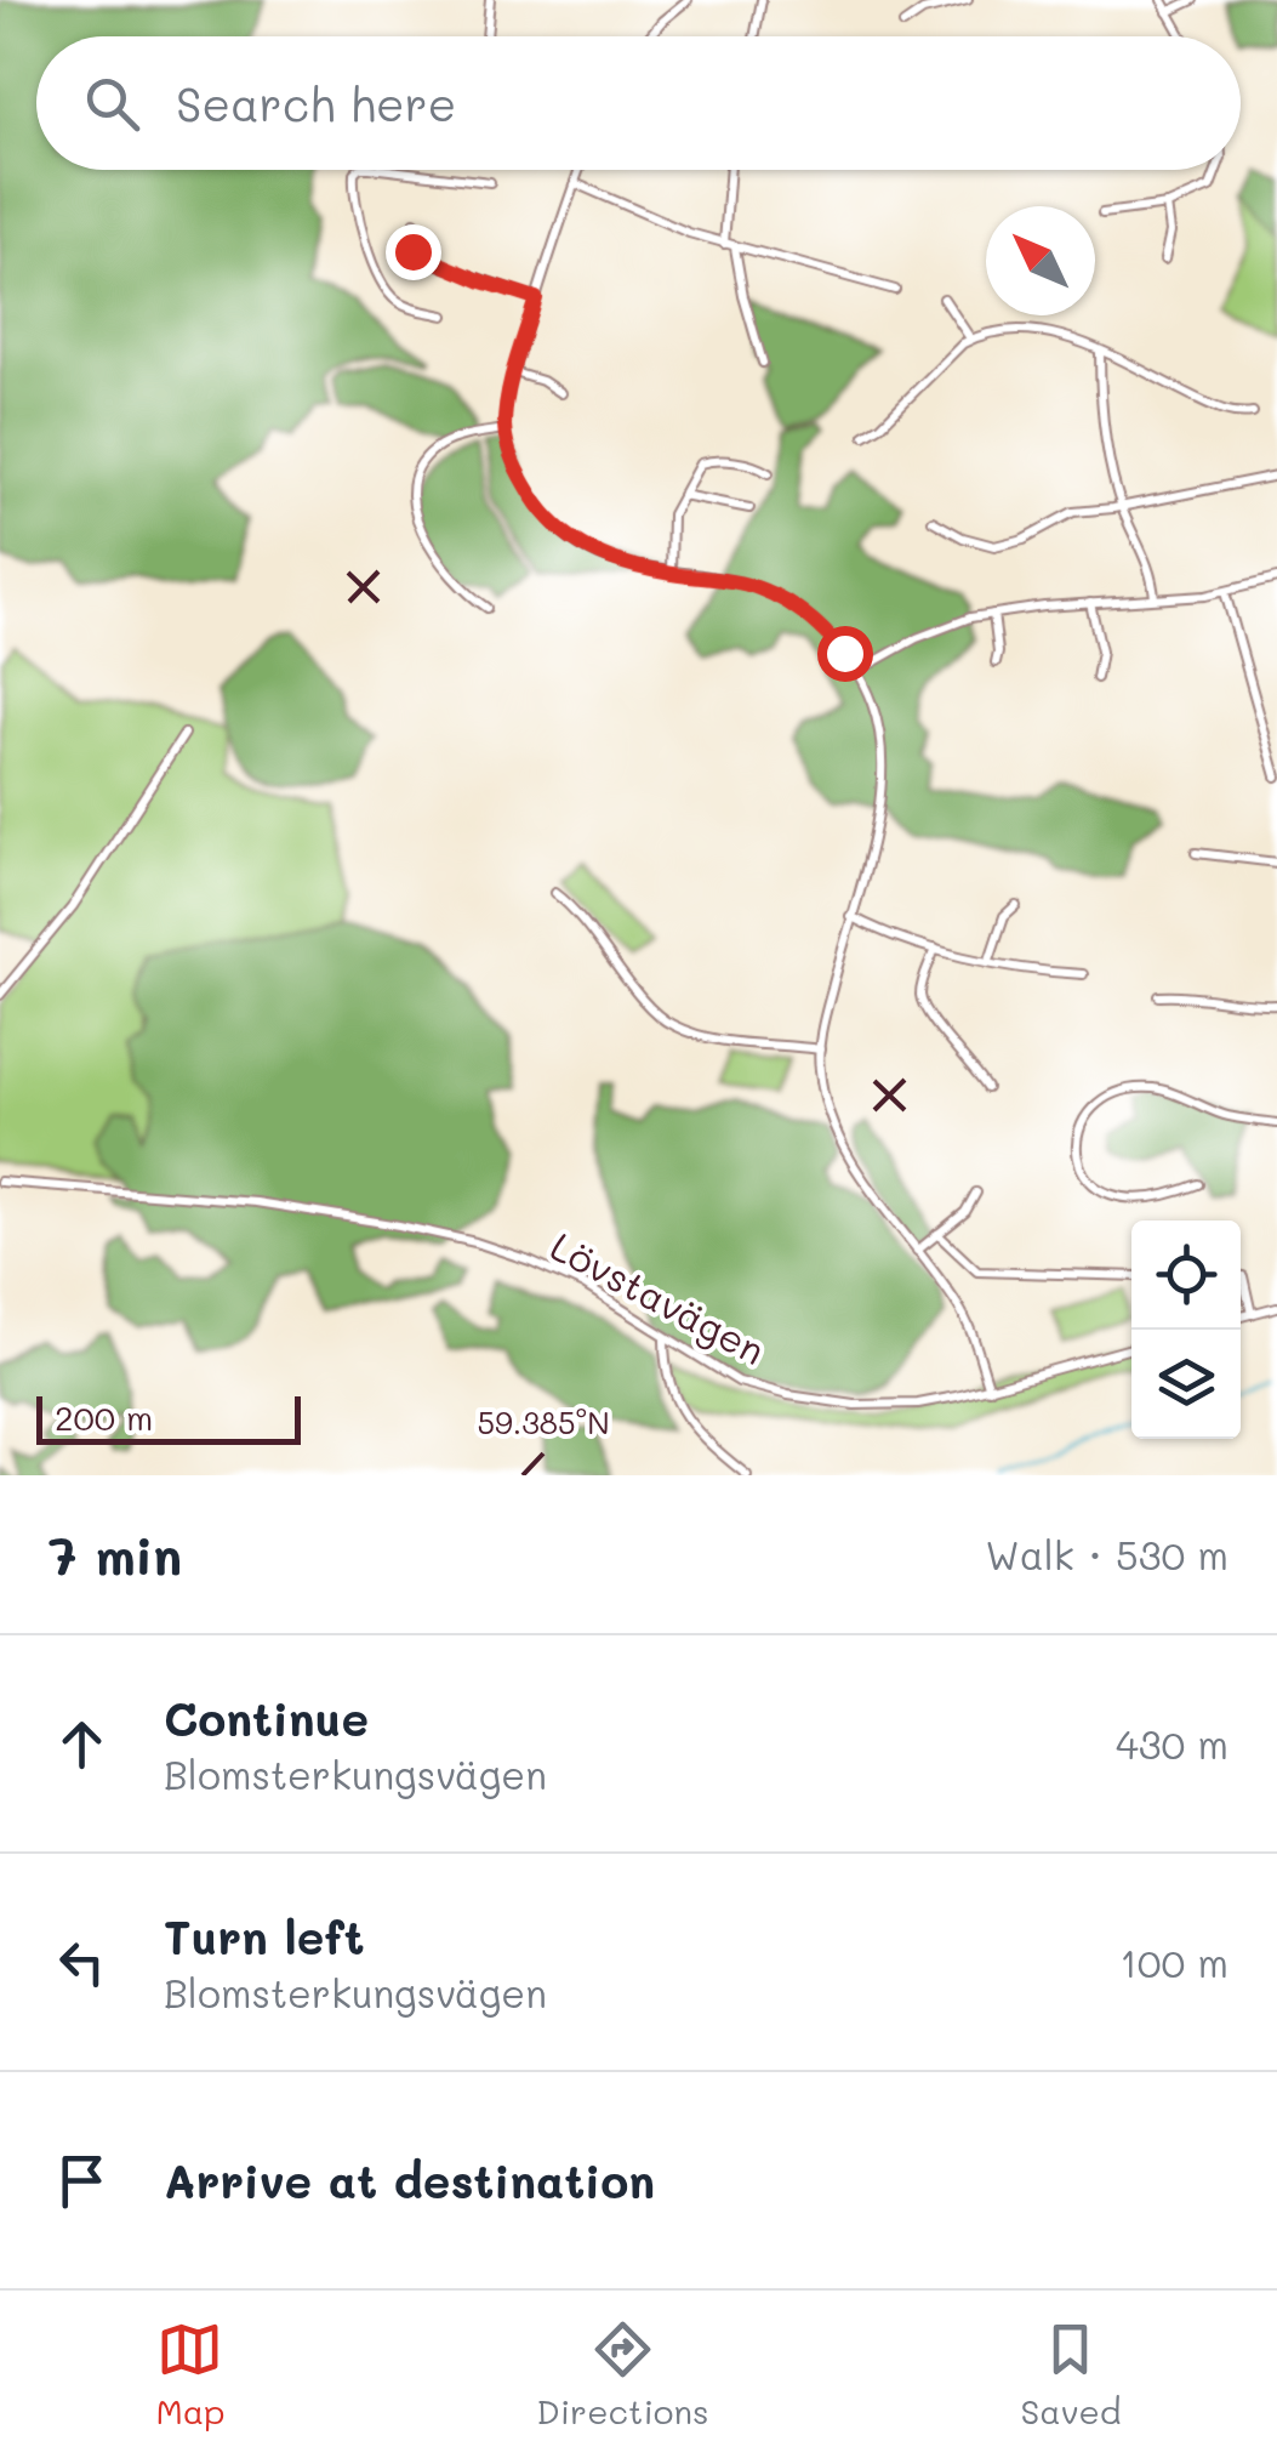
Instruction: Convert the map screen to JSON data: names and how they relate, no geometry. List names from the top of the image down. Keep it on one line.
{"streets":{"street":["Lövstavägen"]},"scale_bar":"200 m","north":"top left","page":{"search":"Search here","scale":"200 m","heading":["7 min","Walk · 530 m"],"list":[["Continue","Blomsterkungsvägen","430 m"],["Turn left","Blomsterkungsvägen","100 m"],"Arrive at destination"],"nav":["Map","Directions","Saved"]},"coordinates":["59.385°N"]}
